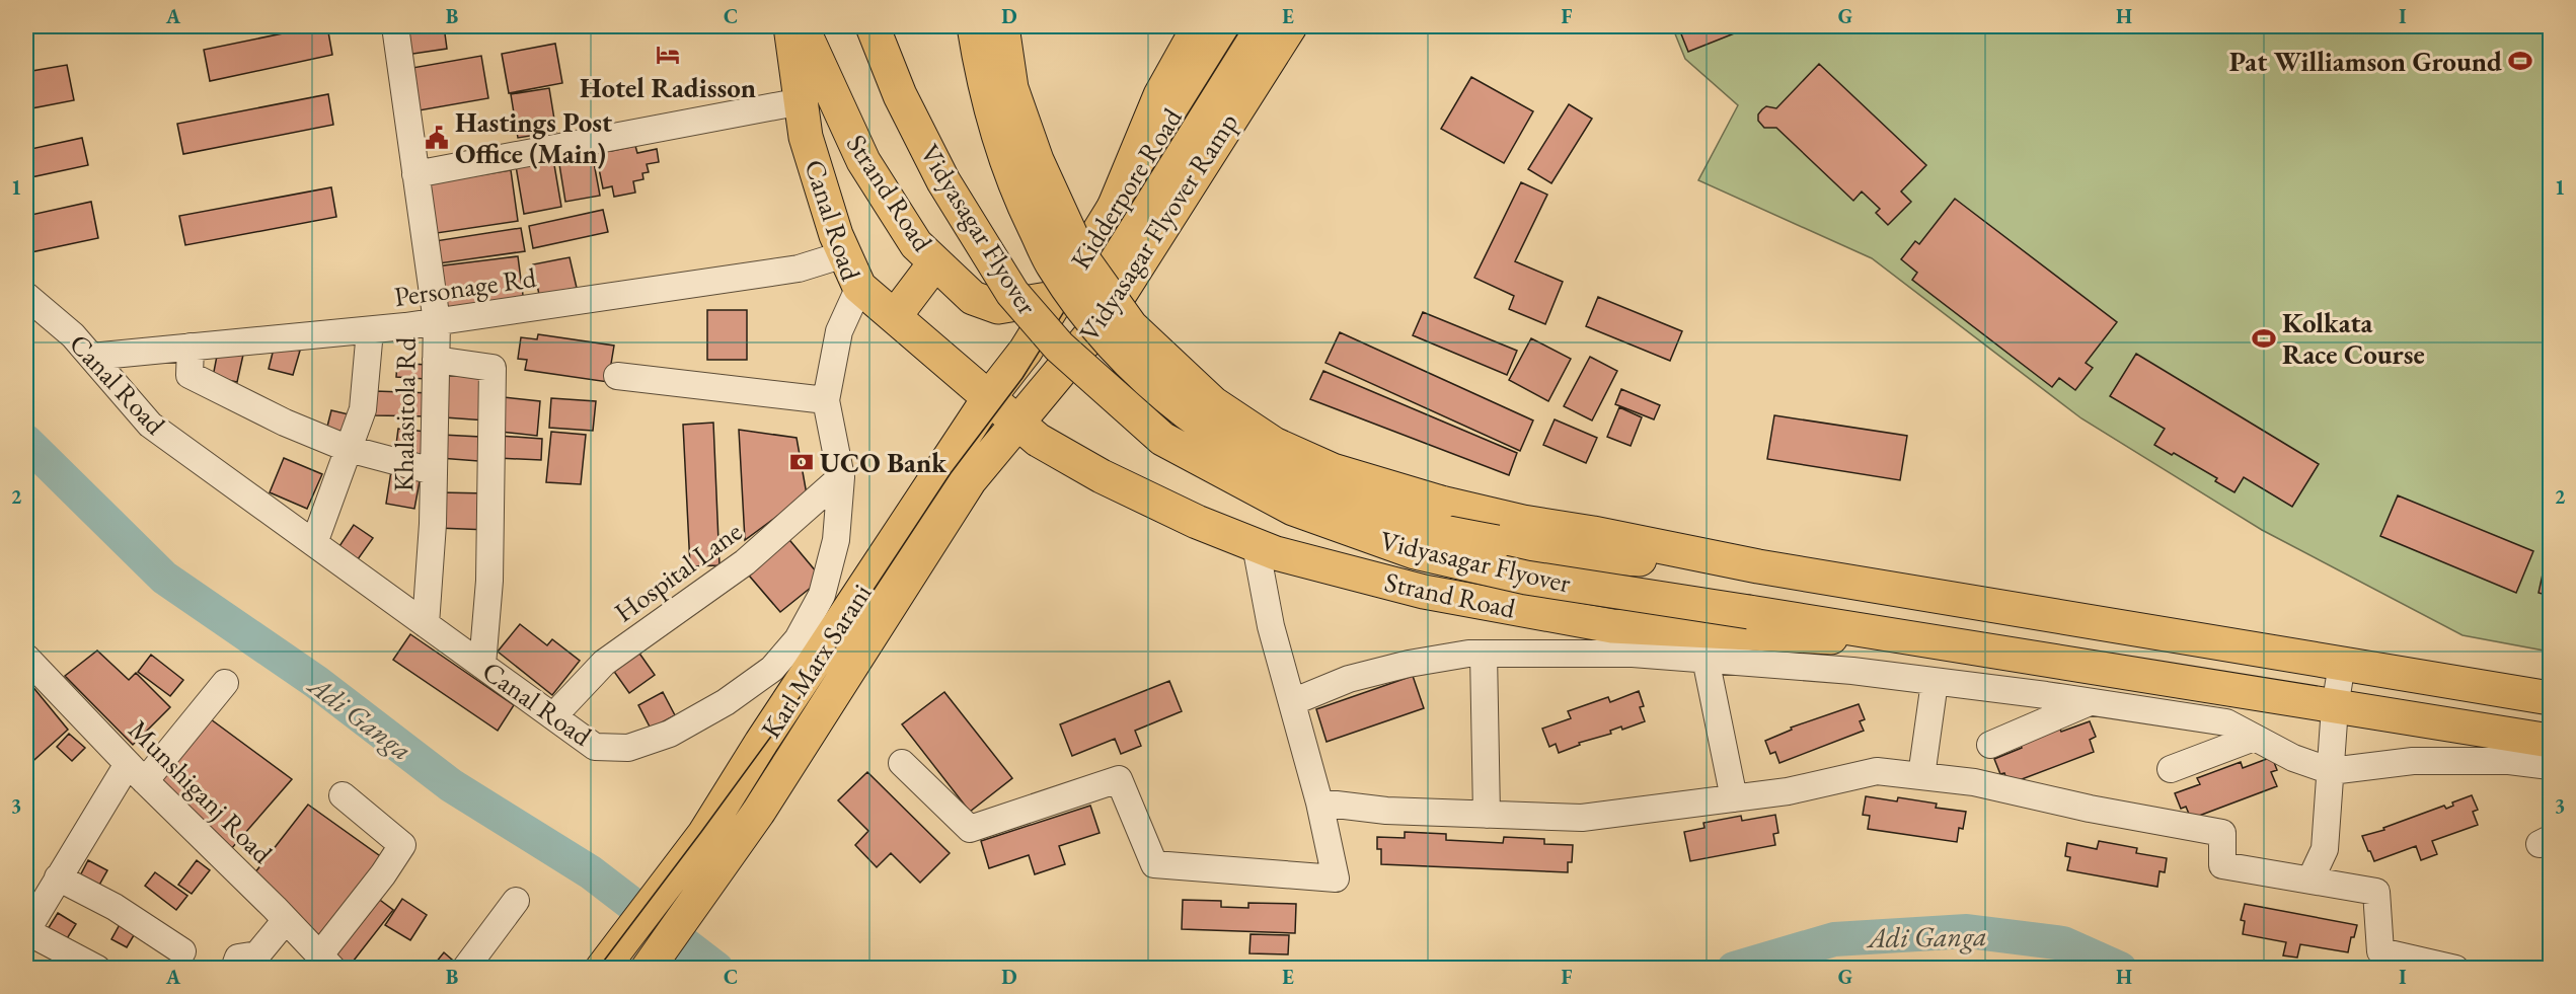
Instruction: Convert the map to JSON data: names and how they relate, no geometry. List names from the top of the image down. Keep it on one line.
{"streets":{"main road":["Kidderpore Road","Strand Road","Canal Road","Vidyasagar Flyover Ramp","Vidyasagar Flyover","Karl Marx Sarani"],"street":["Personage Rd","Khalasitola Rd","Hospital Lane","Munshiganj Road"]},"crossings":[["Kidderpore Road","Strand Road"],["Kidderpore Road","Vidyasagar Flyover Ramp"],["Kidderpore Road","Karl Marx Sarani"],["Strand Road","Canal Road"],["Strand Road","Vidyasagar Flyover Ramp"],["Strand Road","Vidyasagar Flyover"],["Strand Road","Karl Marx Sarani"],["Canal Road","Personage Rd"],["Canal Road","Khalasitola Rd"],["Canal Road","Hospital Lane"],["Personage Rd","Khalasitola Rd"]],"water":["Adi Ganga"],"places":{"hotel":["Hotel Radisson"],"sports":["Pat Williamson Ground","Kolkata Race Course"],"public building":["Hastings Post Office (Main)"],"bank":["UCO Bank"]},"grid":{"columns":["A","B","C","D","E","F","G","H","I"],"rows":["1","2","3"]}}
